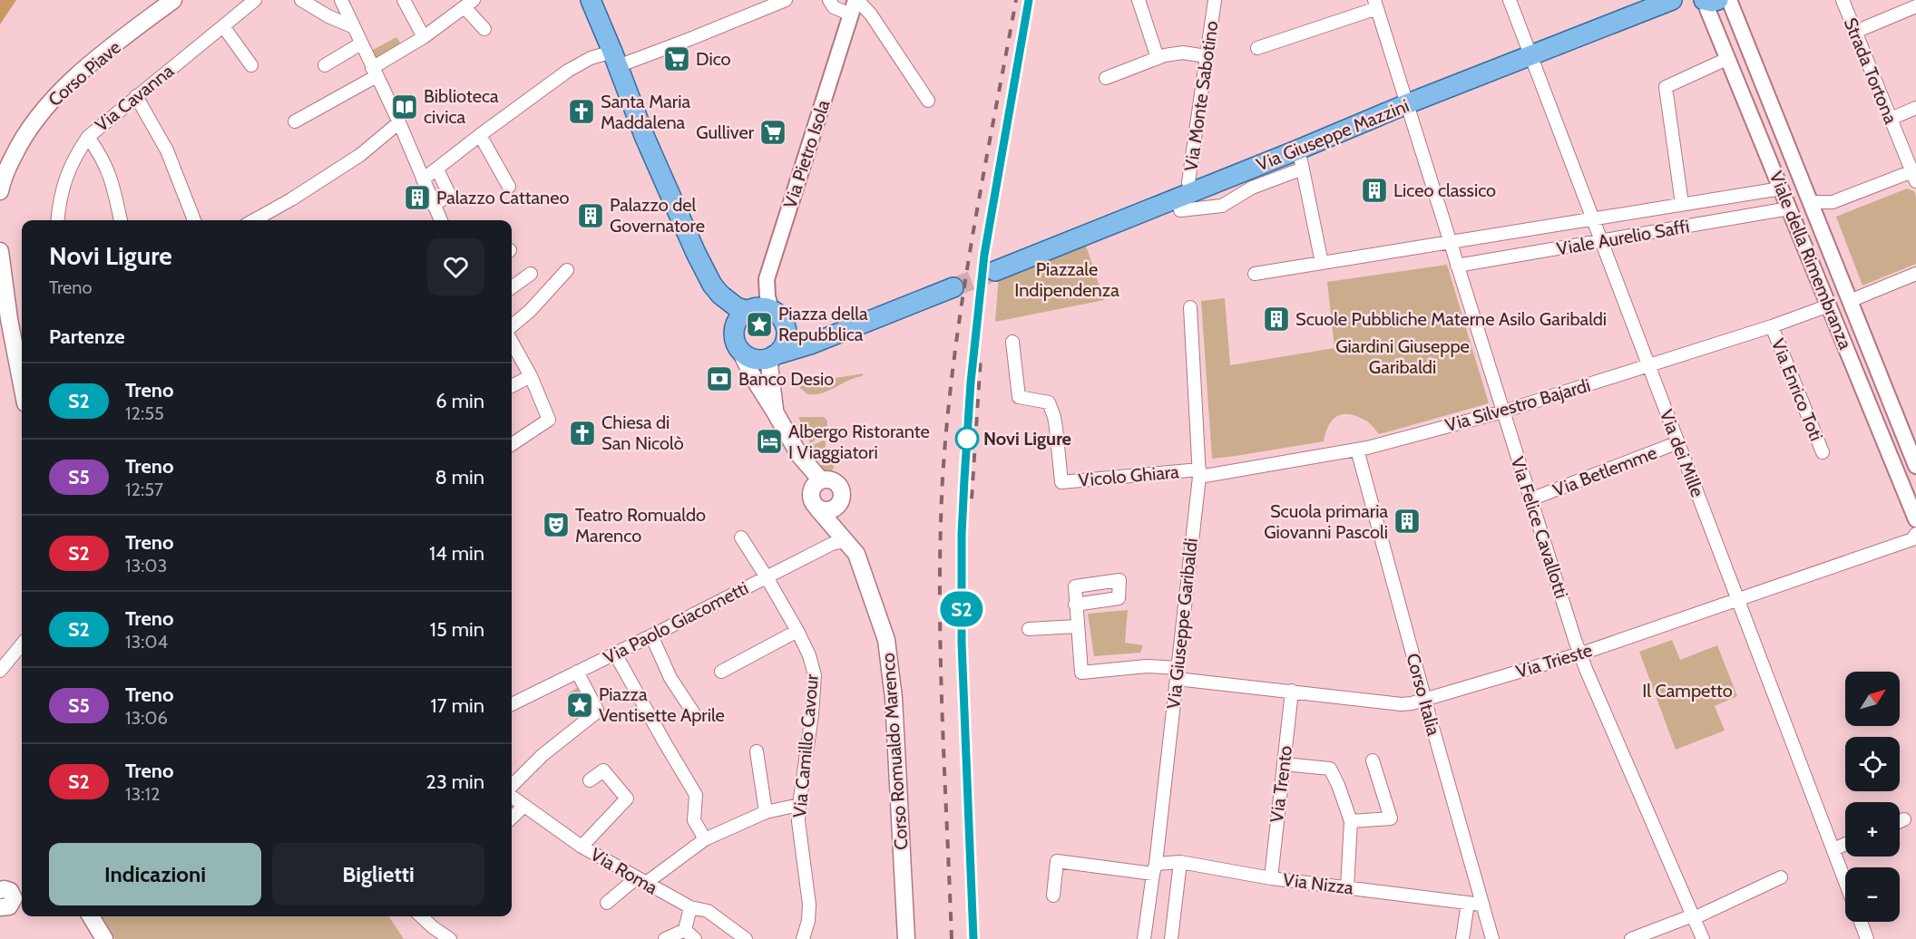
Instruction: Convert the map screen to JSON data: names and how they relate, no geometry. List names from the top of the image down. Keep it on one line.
{"streets":{"main road":["Corso Piave","Via Giuseppe Mazzini","Corso Romualdo Marenco"],"street":["Strada Tortona","Via Monte Sabotino","Via Cavanna","Via Pietro Isola","Viale Aurelio Saffi","Viale della Rimembranza","Via Enrico Toti","Via Silvestro Bajardi","Via dei Mille","Via Betlemme","Vicolo Ghiara","Via Felice Cavallotti","Via Paolo Giacometti","Via Giuseppe Garibaldi","Via Trieste","Corso Italia","Via Camillo Cavour","Via Trento","Via Roma","Via Nizza"]},"crossings":[["Via Monte Sabotino","Via Giuseppe Mazzini"],["Via Giuseppe Mazzini","Via dei Mille"],["Via Giuseppe Mazzini","Via Felice Cavallotti"],["Viale Aurelio Saffi","Viale della Rimembranza"],["Viale Aurelio Saffi","Via dei Mille"],["Viale Aurelio Saffi","Via Felice Cavallotti"],["Viale della Rimembranza","Via Silvestro Bajardi"],["Via Enrico Toti","Via Silvestro Bajardi"],["Via Silvestro Bajardi","Via dei Mille"],["Via Silvestro Bajardi","Vicolo Ghiara"],["Via Silvestro Bajardi","Via Felice Cavallotti"],["Via Silvestro Bajardi","Via Giuseppe Garibaldi"],["Via Silvestro Bajardi","Corso Italia"],["Via dei Mille","Via Betlemme"],["Via dei Mille","Via Trieste"],["Via Betlemme","Via Felice Cavallotti"],["Vicolo Ghiara","Via Giuseppe Garibaldi"],["Via Felice Cavallotti","Via Trieste"],["Via Paolo Giacometti","Via Camillo Cavour"],["Via Paolo Giacometti","Corso Romualdo Marenco"],["Via Giuseppe Garibaldi","Via Trieste"],["Via Giuseppe Garibaldi","Via Nizza"],["Via Trieste","Corso Italia"],["Via Trieste","Via Trento"],["Corso Italia","Via Nizza"],["Via Trento","Via Nizza"]],"parks":["Piazzale Indipendenza","Giardini Giuseppe Garibaldi","Il Campetto"],"places":{"supermarket":["Dico","Gulliver"],"library":["Biblioteca civica"],"church":["Santa Maria Maddalena","Chiesa di San Nicolò"],"building":["Liceo classico","Palazzo Cattaneo","Palazzo del Governatore","Scuole Pubbliche Materne Asilo Garibaldi","Scuola primaria Giovanni Pascoli"],"place":["Piazza della Repubblica","Piazza Ventisette Aprile"],"bank":["Banco Desio"],"other":["Novi Ligure"],"hotel":["Albergo Ristorante I Viaggiatori"],"theatre":["Teatro Romualdo Marenco"]},"north":"top right","page":{"on_map":"S2","heading":[["Novi Ligure","Treno"],"Partenze"],"list":[{"mark":"S2","name":"Treno","note":"12:55","value":"6 min"},{"mark":"S5","name":"Treno","note":"12:57","value":"8 min"},{"mark":"S2","name":"Treno","note":"13:03","value":"14 min"},{"mark":"S2","name":"Treno","note":"13:04","value":"15 min"},{"mark":"S5","name":"Treno","note":"13:06","value":"17 min"},{"mark":"S2","name":"Treno","note":"13:12","value":"23 min"}],"map_buttons":["+","−"],"buttons":["Indicazioni","Biglietti"]}}
